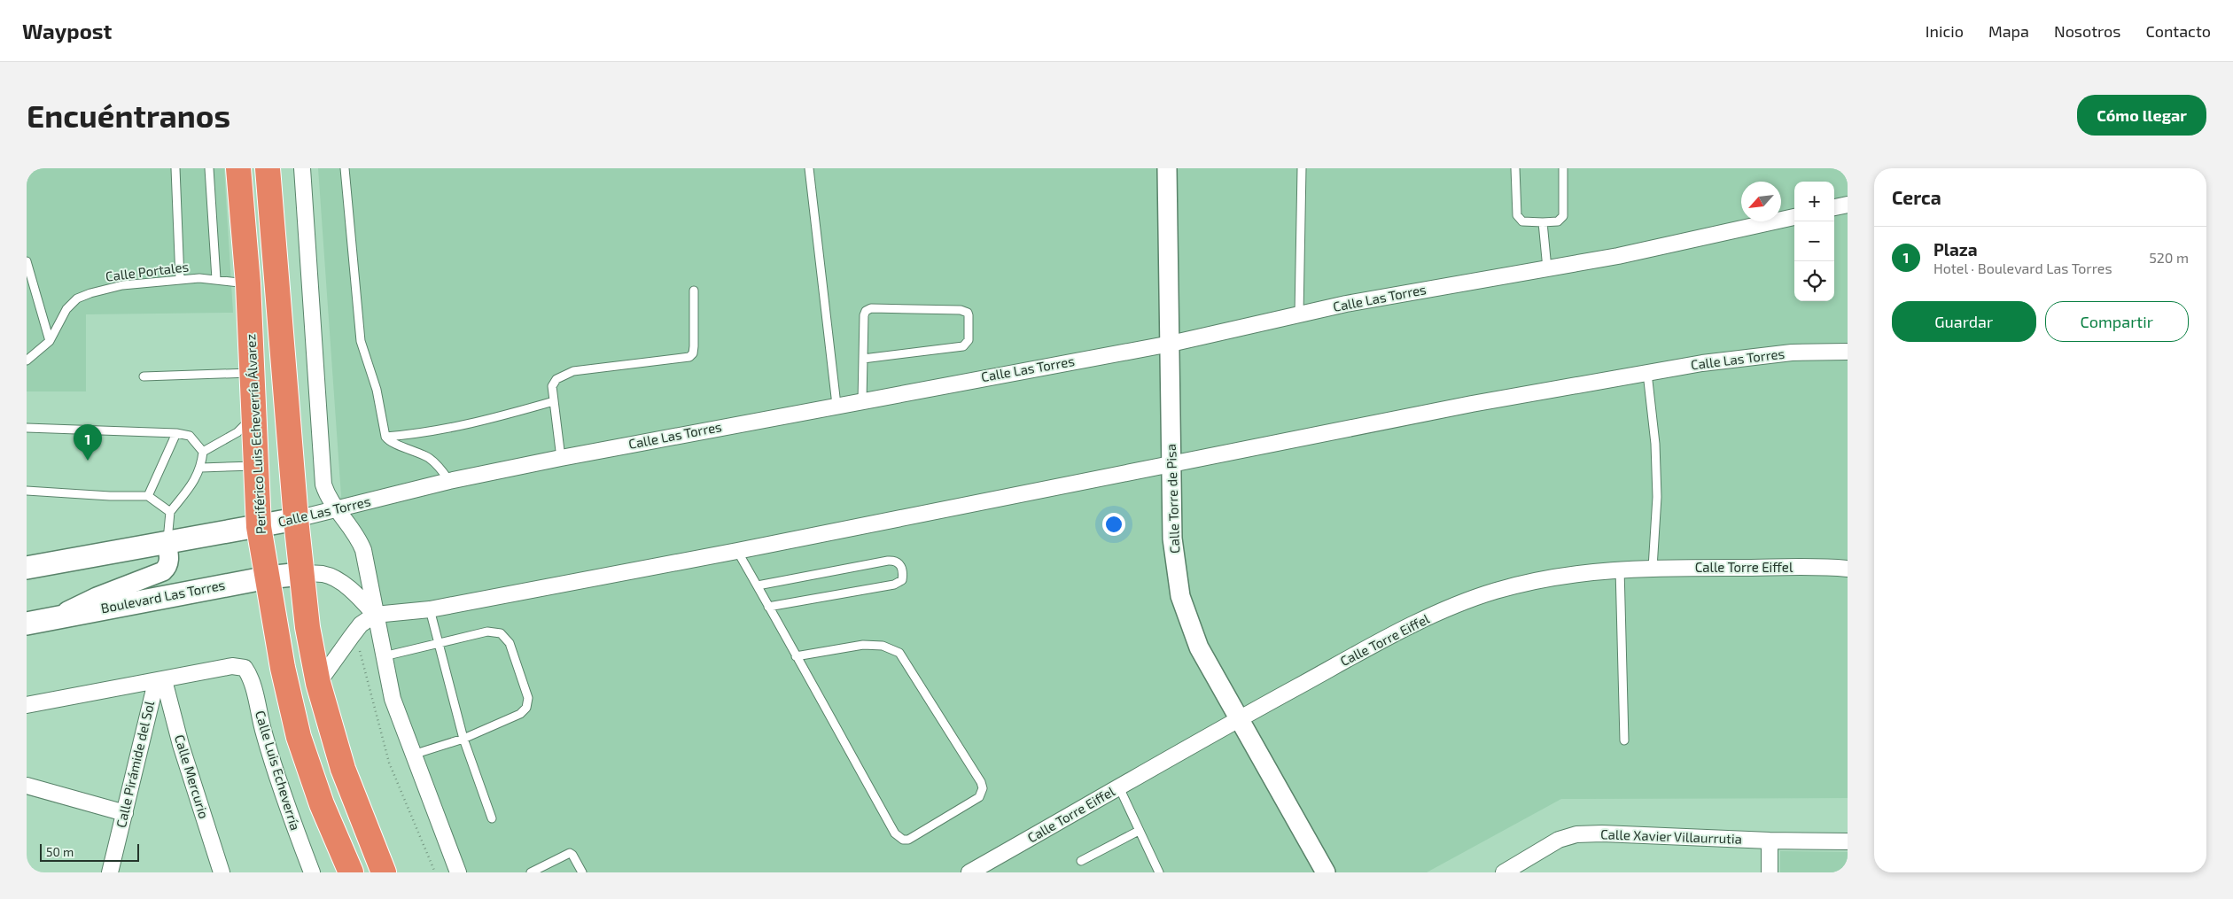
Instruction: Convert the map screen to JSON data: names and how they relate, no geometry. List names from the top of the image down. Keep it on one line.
{"streets":{"highway":["Periférico Luis Echeverría Álvarez"],"main road":["Calle Las Torres","Boulevard Las Torres"],"street":["Calle Torre de Pisa","Calle Torre Eiffel","Calle Pirámide del Sol","Calle Luis Echeverría","Calle Mercurio","Calle Xavier Villaurrutia"],"lane":["Calle Portales"]},"crossings":[["Calle Portales","Periférico Luis Echeverría Álvarez"],["Calle Las Torres","Periférico Luis Echeverría Álvarez"],["Calle Las Torres","Calle Torre de Pisa"],["Periférico Luis Echeverría Álvarez","Boulevard Las Torres"],["Calle Torre de Pisa","Calle Torre Eiffel"],["Calle Pirámide del Sol","Calle Luis Echeverría"],["Calle Pirámide del Sol","Calle Mercurio"],["Calle Luis Echeverría","Calle Mercurio"]],"scale_bar":"50 m","north":"bottom left","page":{"header":"Waypost","nav":["Inicio","Mapa","Nosotros","Contacto"],"buttons":["Cómo llegar",["Guardar","Compartir"]],"title":"Encuéntranos","heading":"Cerca","map_buttons":["+","−"],"list":[{"mark":"1","name":"Plaza","note":"Hotel · Boulevard Las Torres","value":"520 m"}],"pins":"1","scale":"50 m"}}
